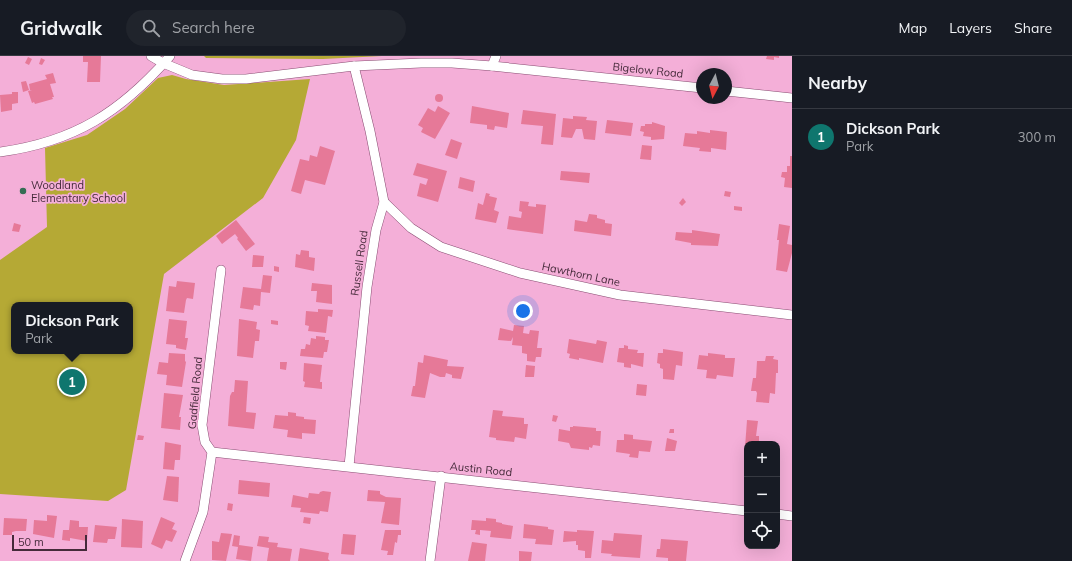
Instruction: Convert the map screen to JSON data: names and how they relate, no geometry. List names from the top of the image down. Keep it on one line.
{"streets":{"street":["Bigelow Road","Russell Road","Hawthorn Lane","Gadfield Road","Austin Road"]},"crossings":[["Bigelow Road","Russell Road"],["Russell Road","Hawthorn Lane"],["Russell Road","Austin Road"],["Gadfield Road","Austin Road"]],"places":["Woodland Elementary School"],"scale_bar":"50 m","north":"bottom","page":{"header":"Gridwalk","search":"Search here","nav":["Map","Layers","Share"],"heading":"Nearby","list":[{"mark":"1","name":"Dickson Park","note":"Park","value":"300 m"}],"popup":["Dickson Park","Park"],"pins":"1","map_buttons":["+","−"],"scale":"50 m"}}
